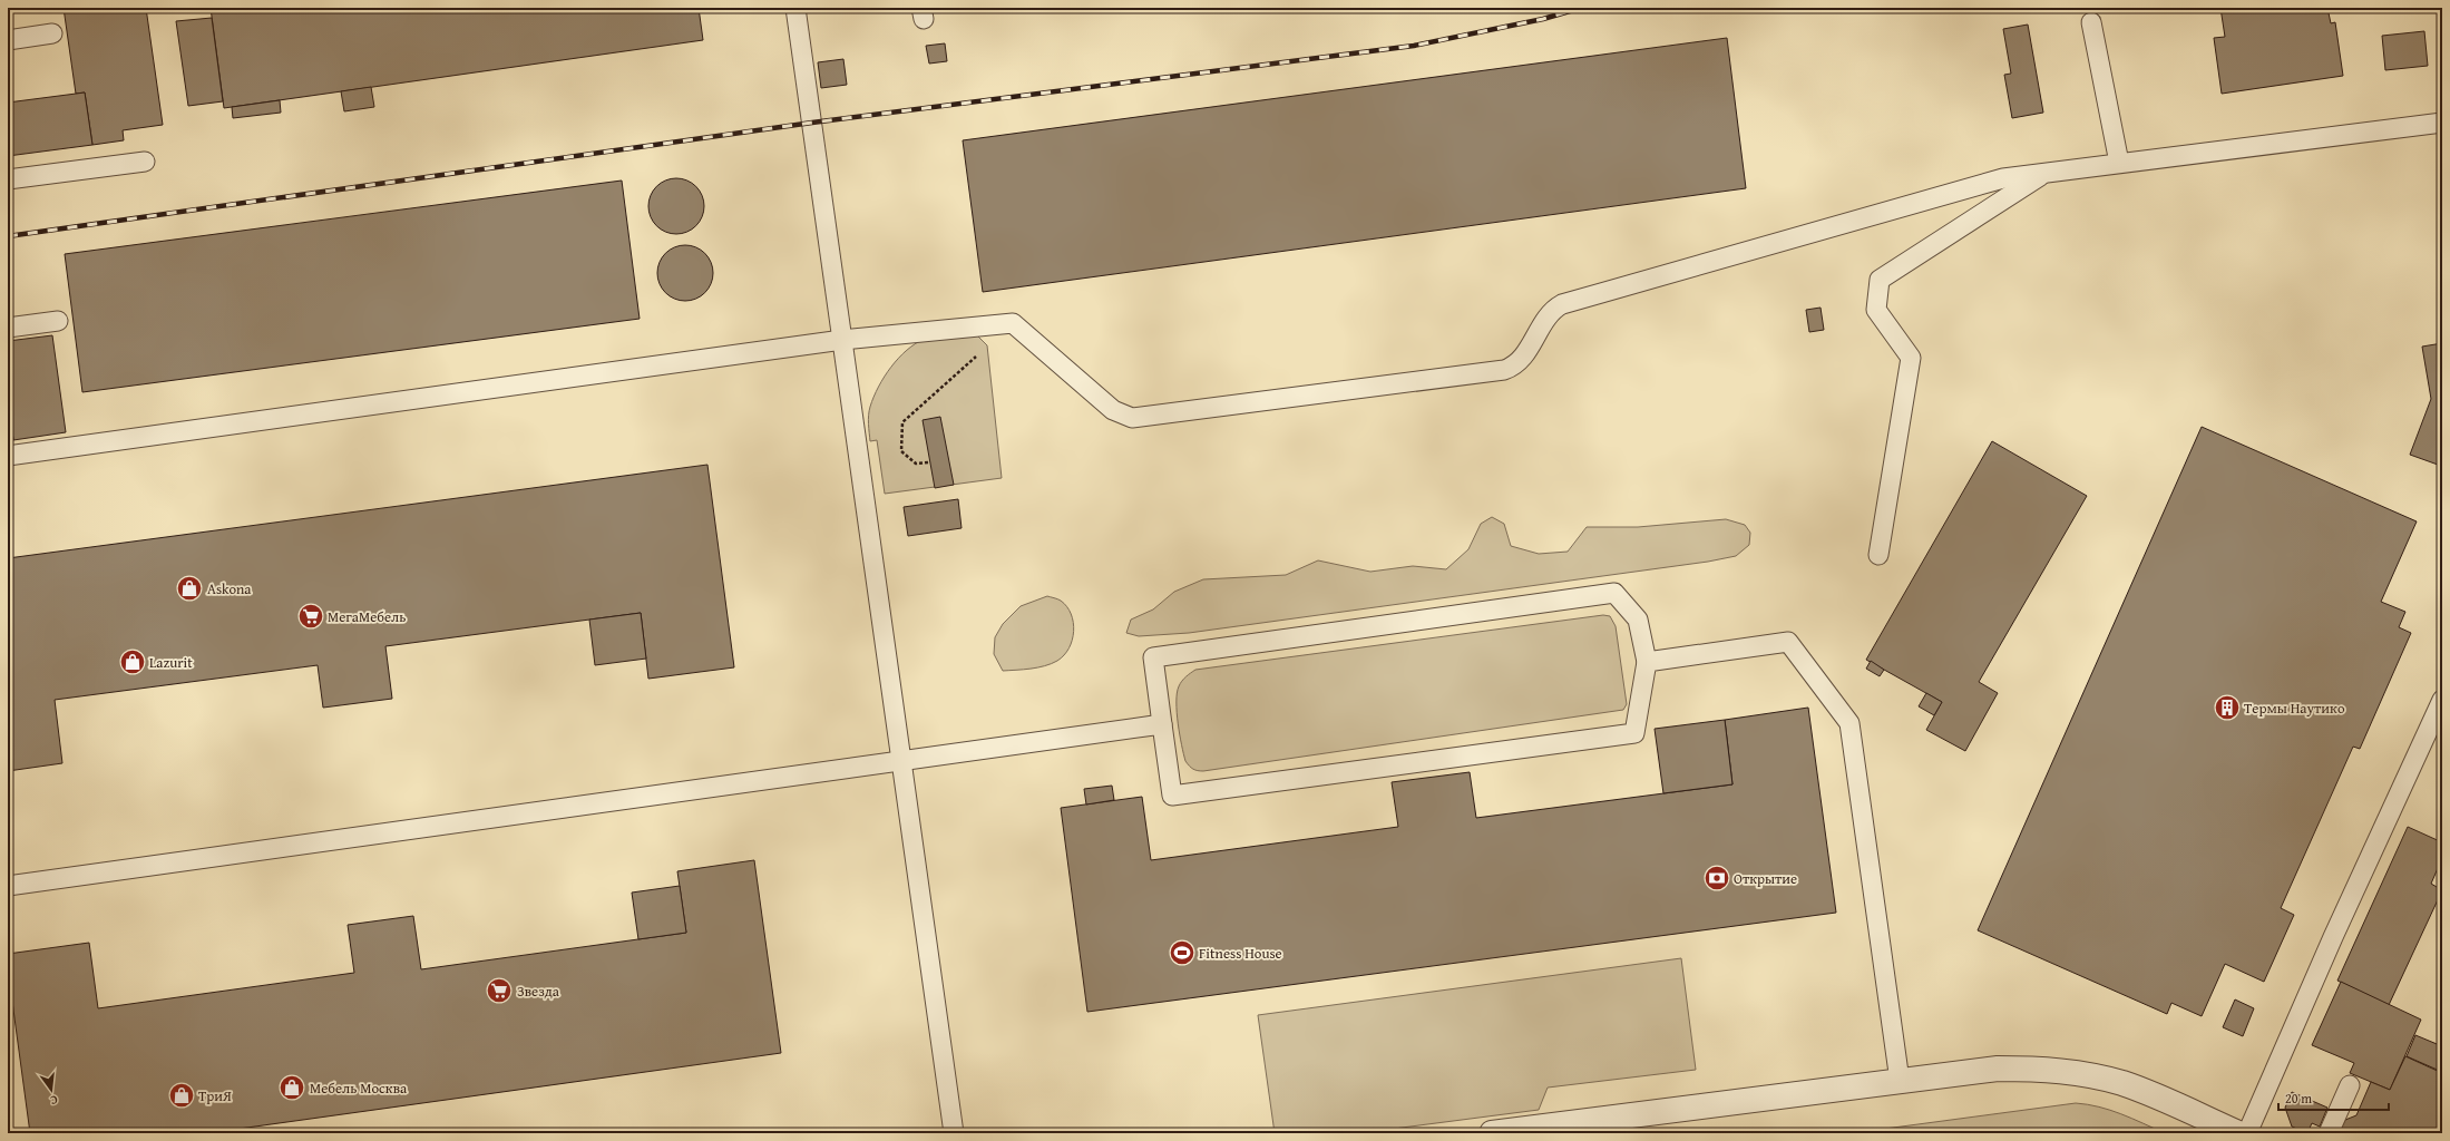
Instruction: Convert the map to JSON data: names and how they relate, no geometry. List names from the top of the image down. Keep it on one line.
{"places":{"shop":["Askona","Lazurit","Мебель Москва","ТриЯ"],"supermarket":["МегаМебель","Звезда"],"building":["Термы Наутико"],"bank":["Открытие"],"sports":["Fitness House"]},"scale_bar":"20 m","north":"bottom"}
